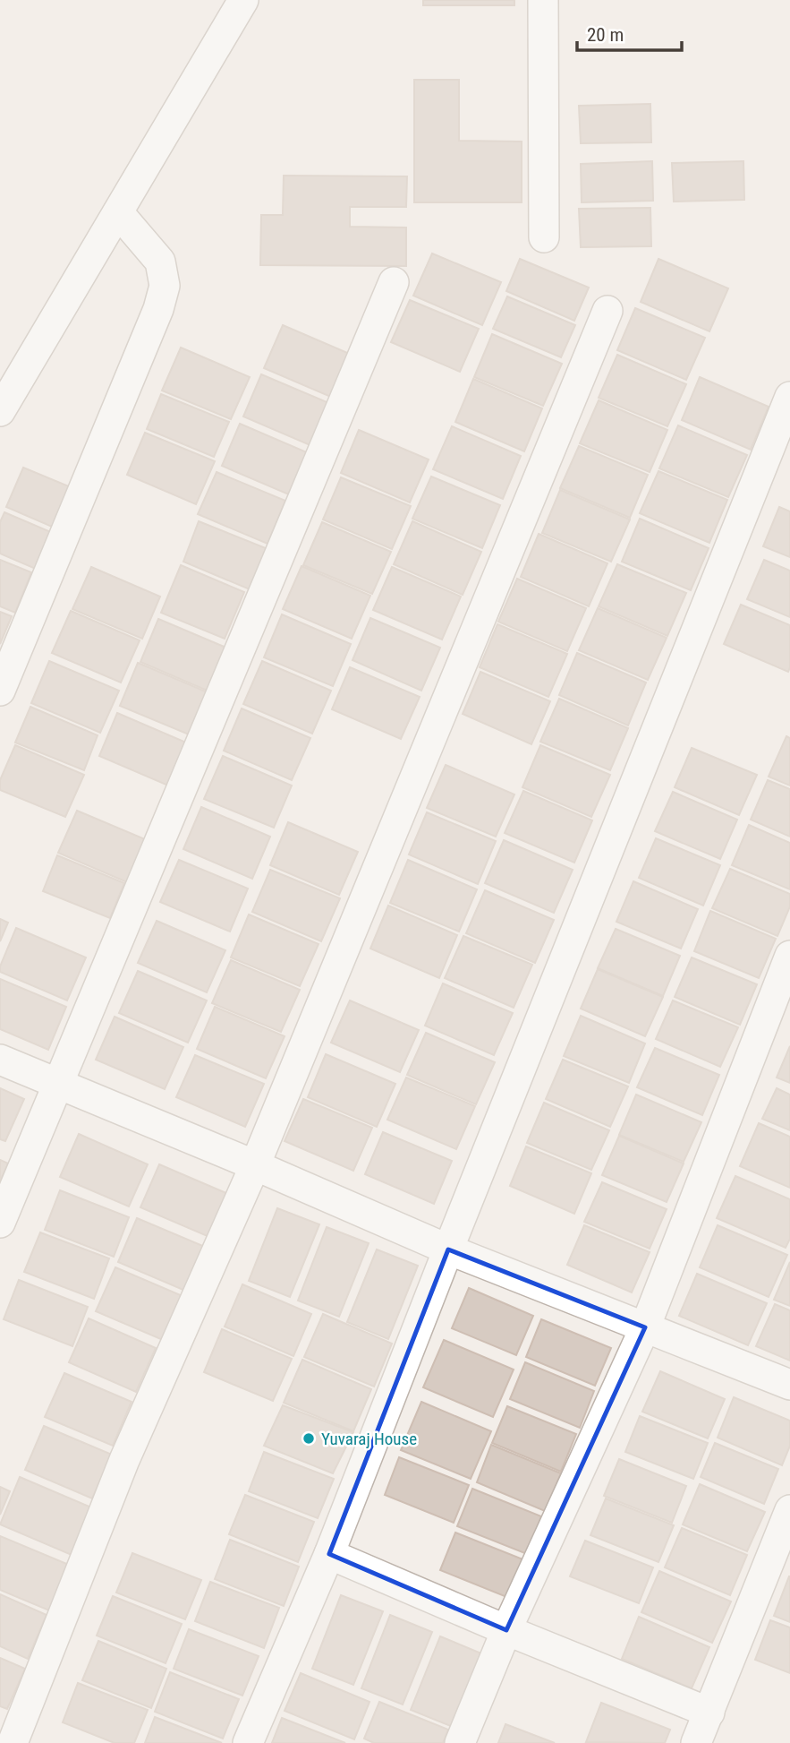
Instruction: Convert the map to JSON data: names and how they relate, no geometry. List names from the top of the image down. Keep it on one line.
{"places":["Yuvaraj House"],"scale_bar":"20 m"}
